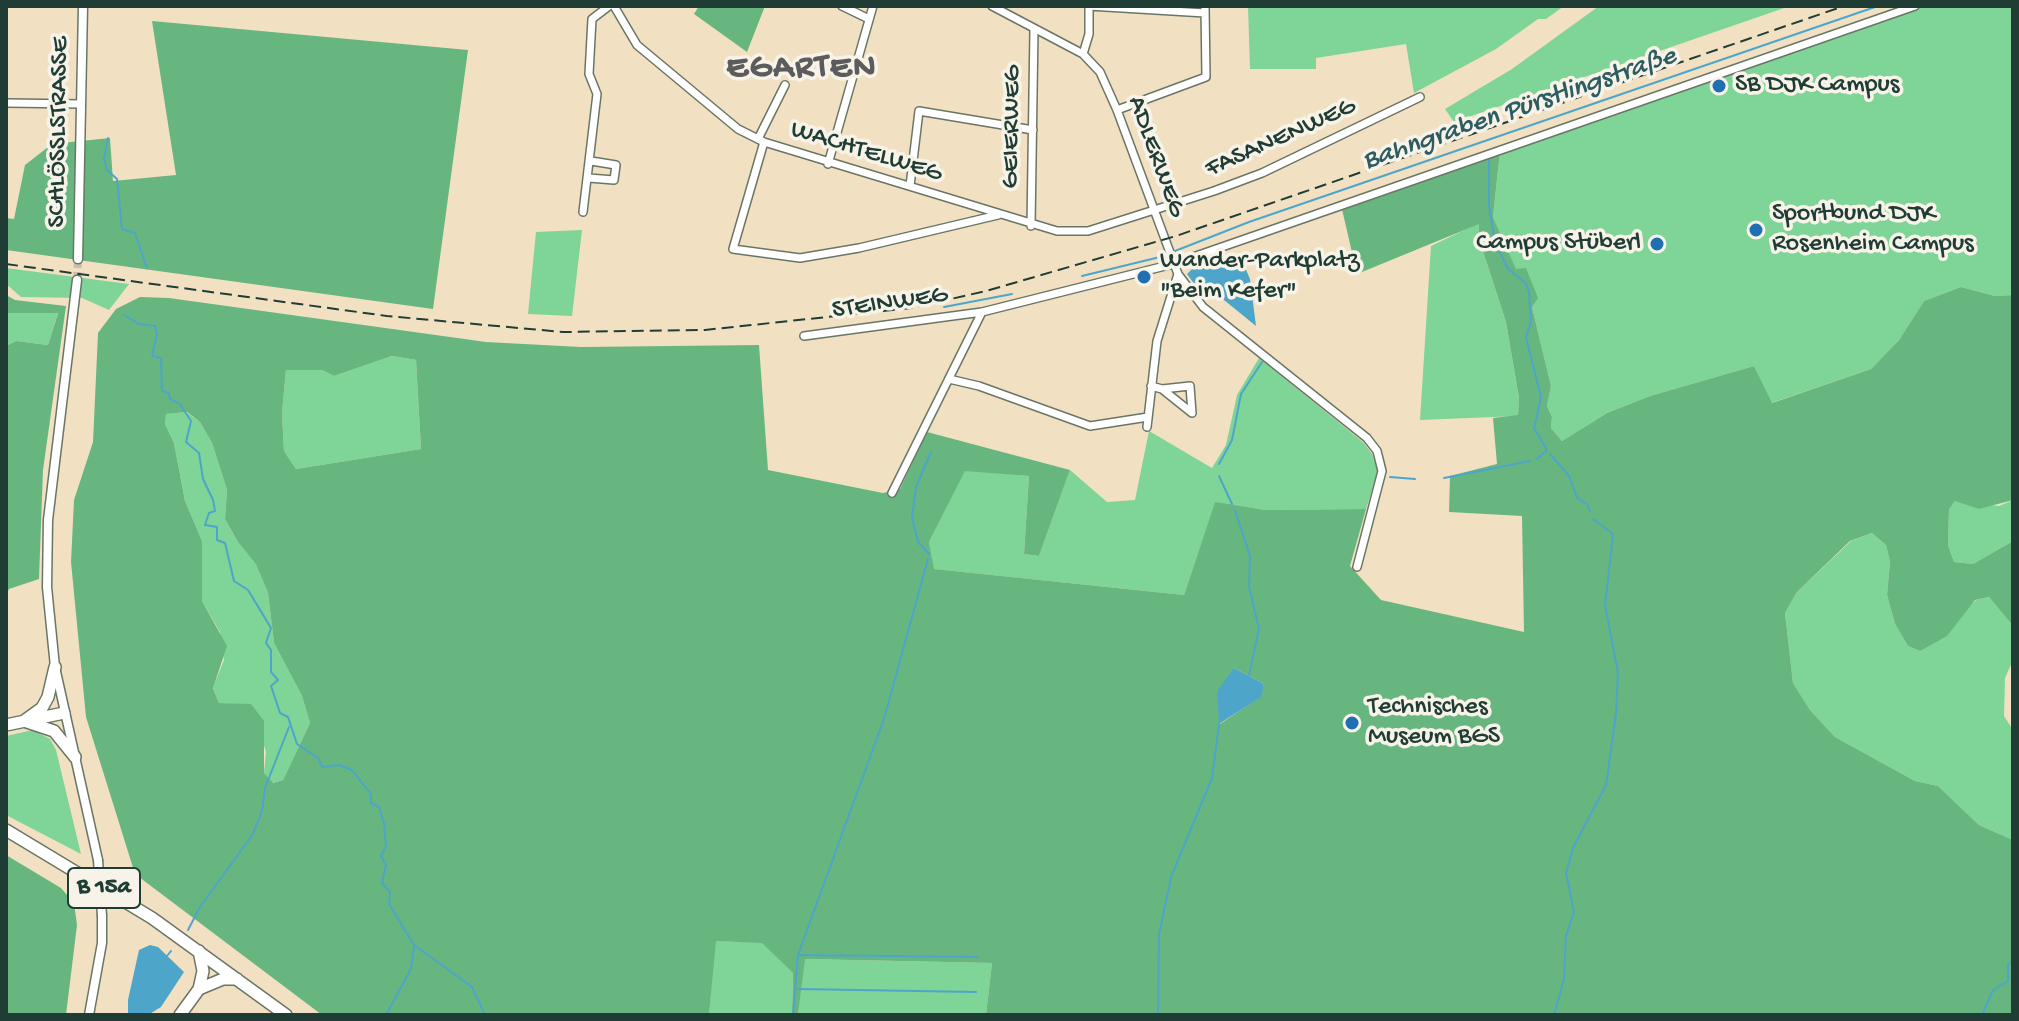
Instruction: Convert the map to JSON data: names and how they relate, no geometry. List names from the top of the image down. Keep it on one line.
{"streets":{"highway":["B 15a"],"street":["GEIERWEG","SCHLÖSSLSTRASSE","FASANENWEG","WACHTELWEG","ADLERWEG","STEINWEG"]},"crossings":[["GEIERWEG","WACHTELWEG"],["GEIERWEG","ADLERWEG"],["FASANENWEG","WACHTELWEG"],["FASANENWEG","ADLERWEG"],["WACHTELWEG","ADLERWEG"],["ADLERWEG","STEINWEG"]],"districts":["EGARTEN"],"water":["Bahngraben Pürstlingstraße"],"places":["SB DJK Campus","Sportbund DJK Rosenheim Campus","Campus Stüberl","Wander-Parkplatz \"Beim Kefer\"","Technisches Museum BGS"]}
